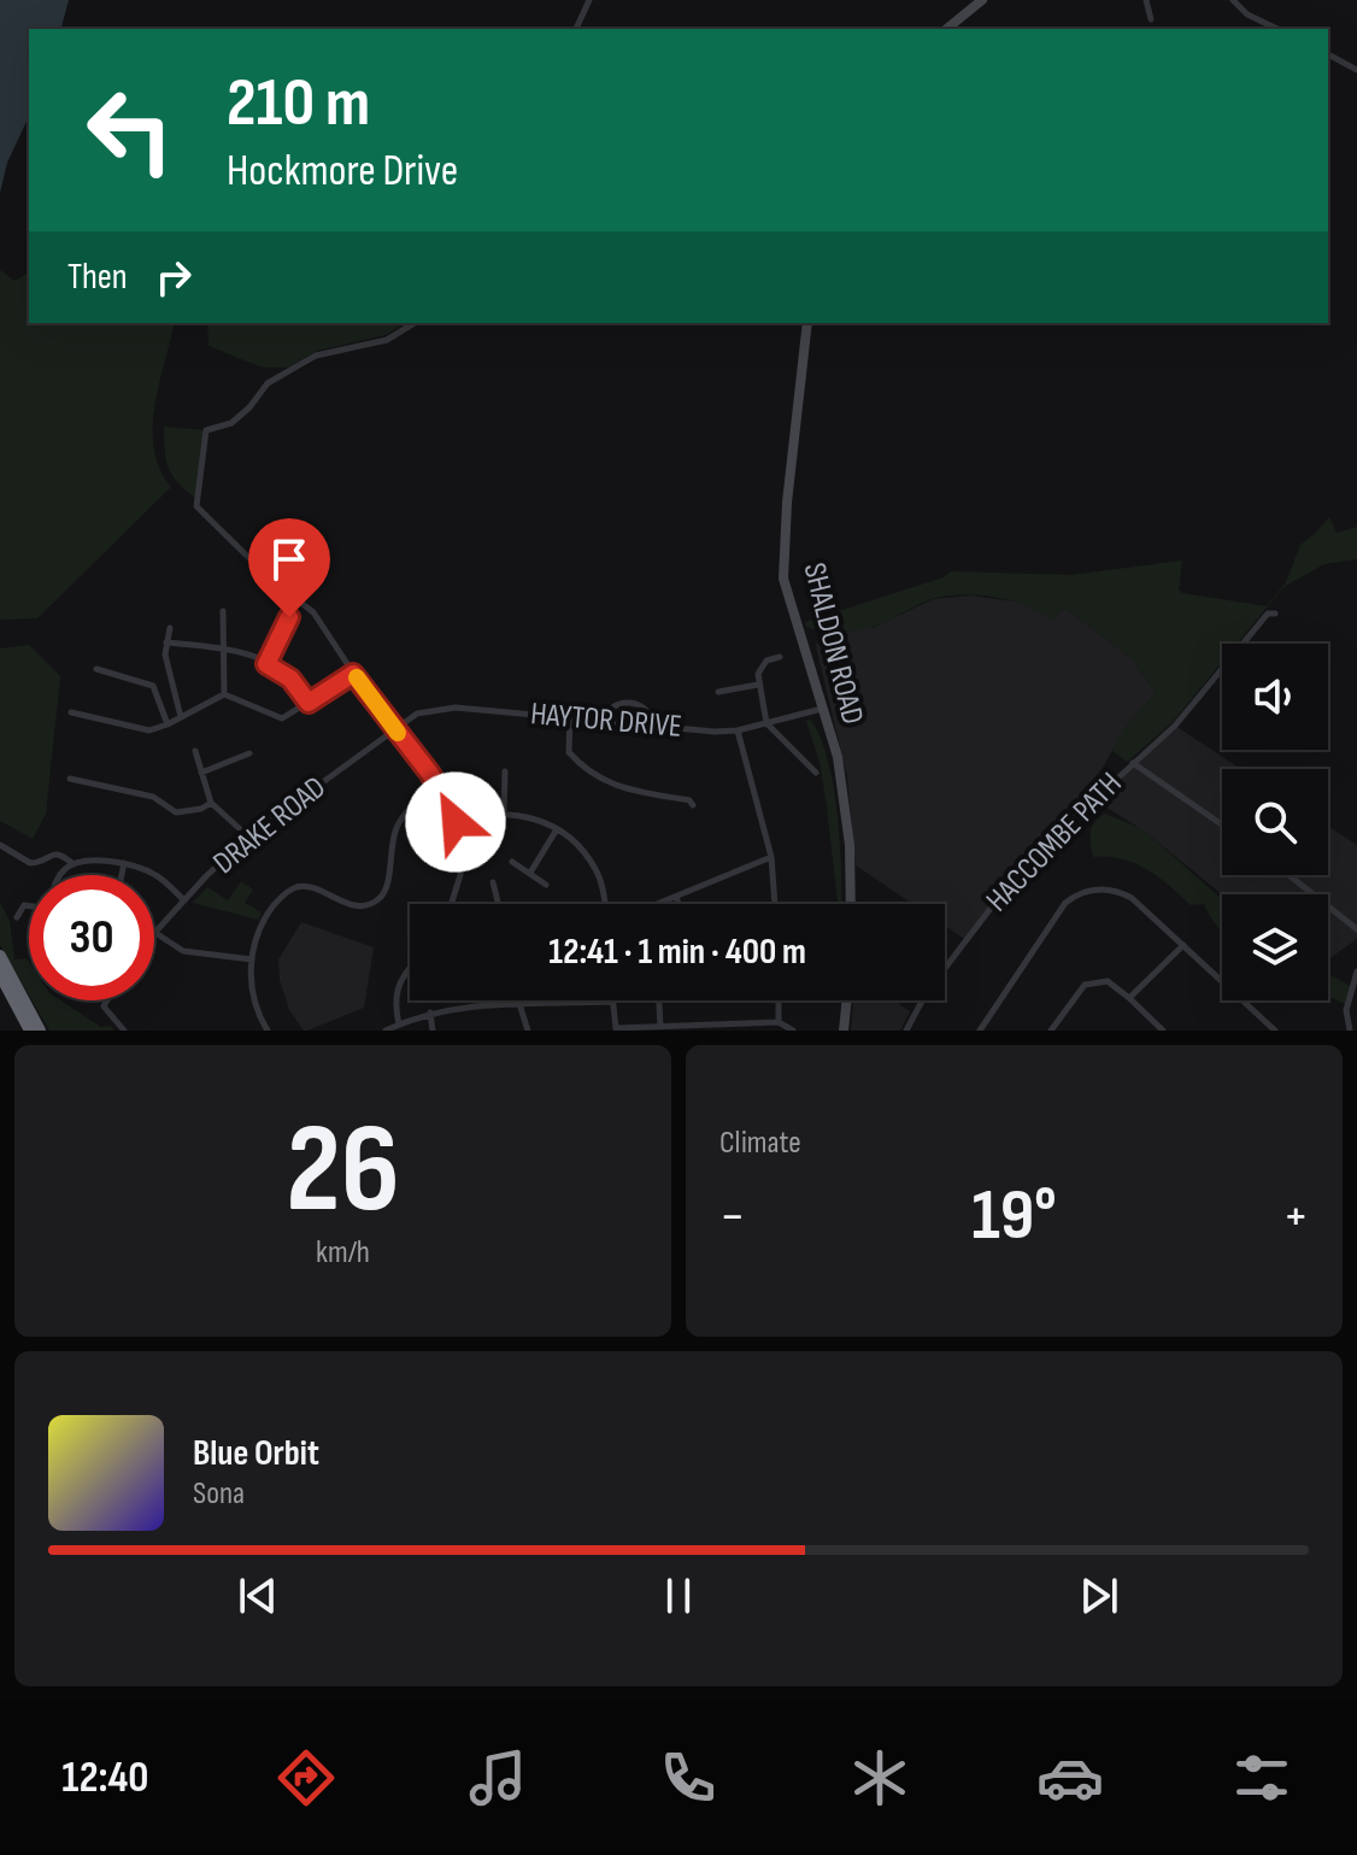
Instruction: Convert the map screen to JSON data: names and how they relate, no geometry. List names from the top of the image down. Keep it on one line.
{"streets":{"street":["SHALDON ROAD","HAYTOR DRIVE","DRAKE ROAD","HACCOMBE PATH"]},"crossings":[["SHALDON ROAD","HAYTOR DRIVE"],["HAYTOR DRIVE","DRAKE ROAD"]],"page":{"turn":["210 m","Hockmore Drive"],"then":"Then","limit":"30","trip":"12:41 · 1 min · 400 m","tile":[["26","km/h"],"Climate"],"heat":["−","19°","+"],"song":["Blue Orbit","Sona"],"tabs":"12:40"}}
